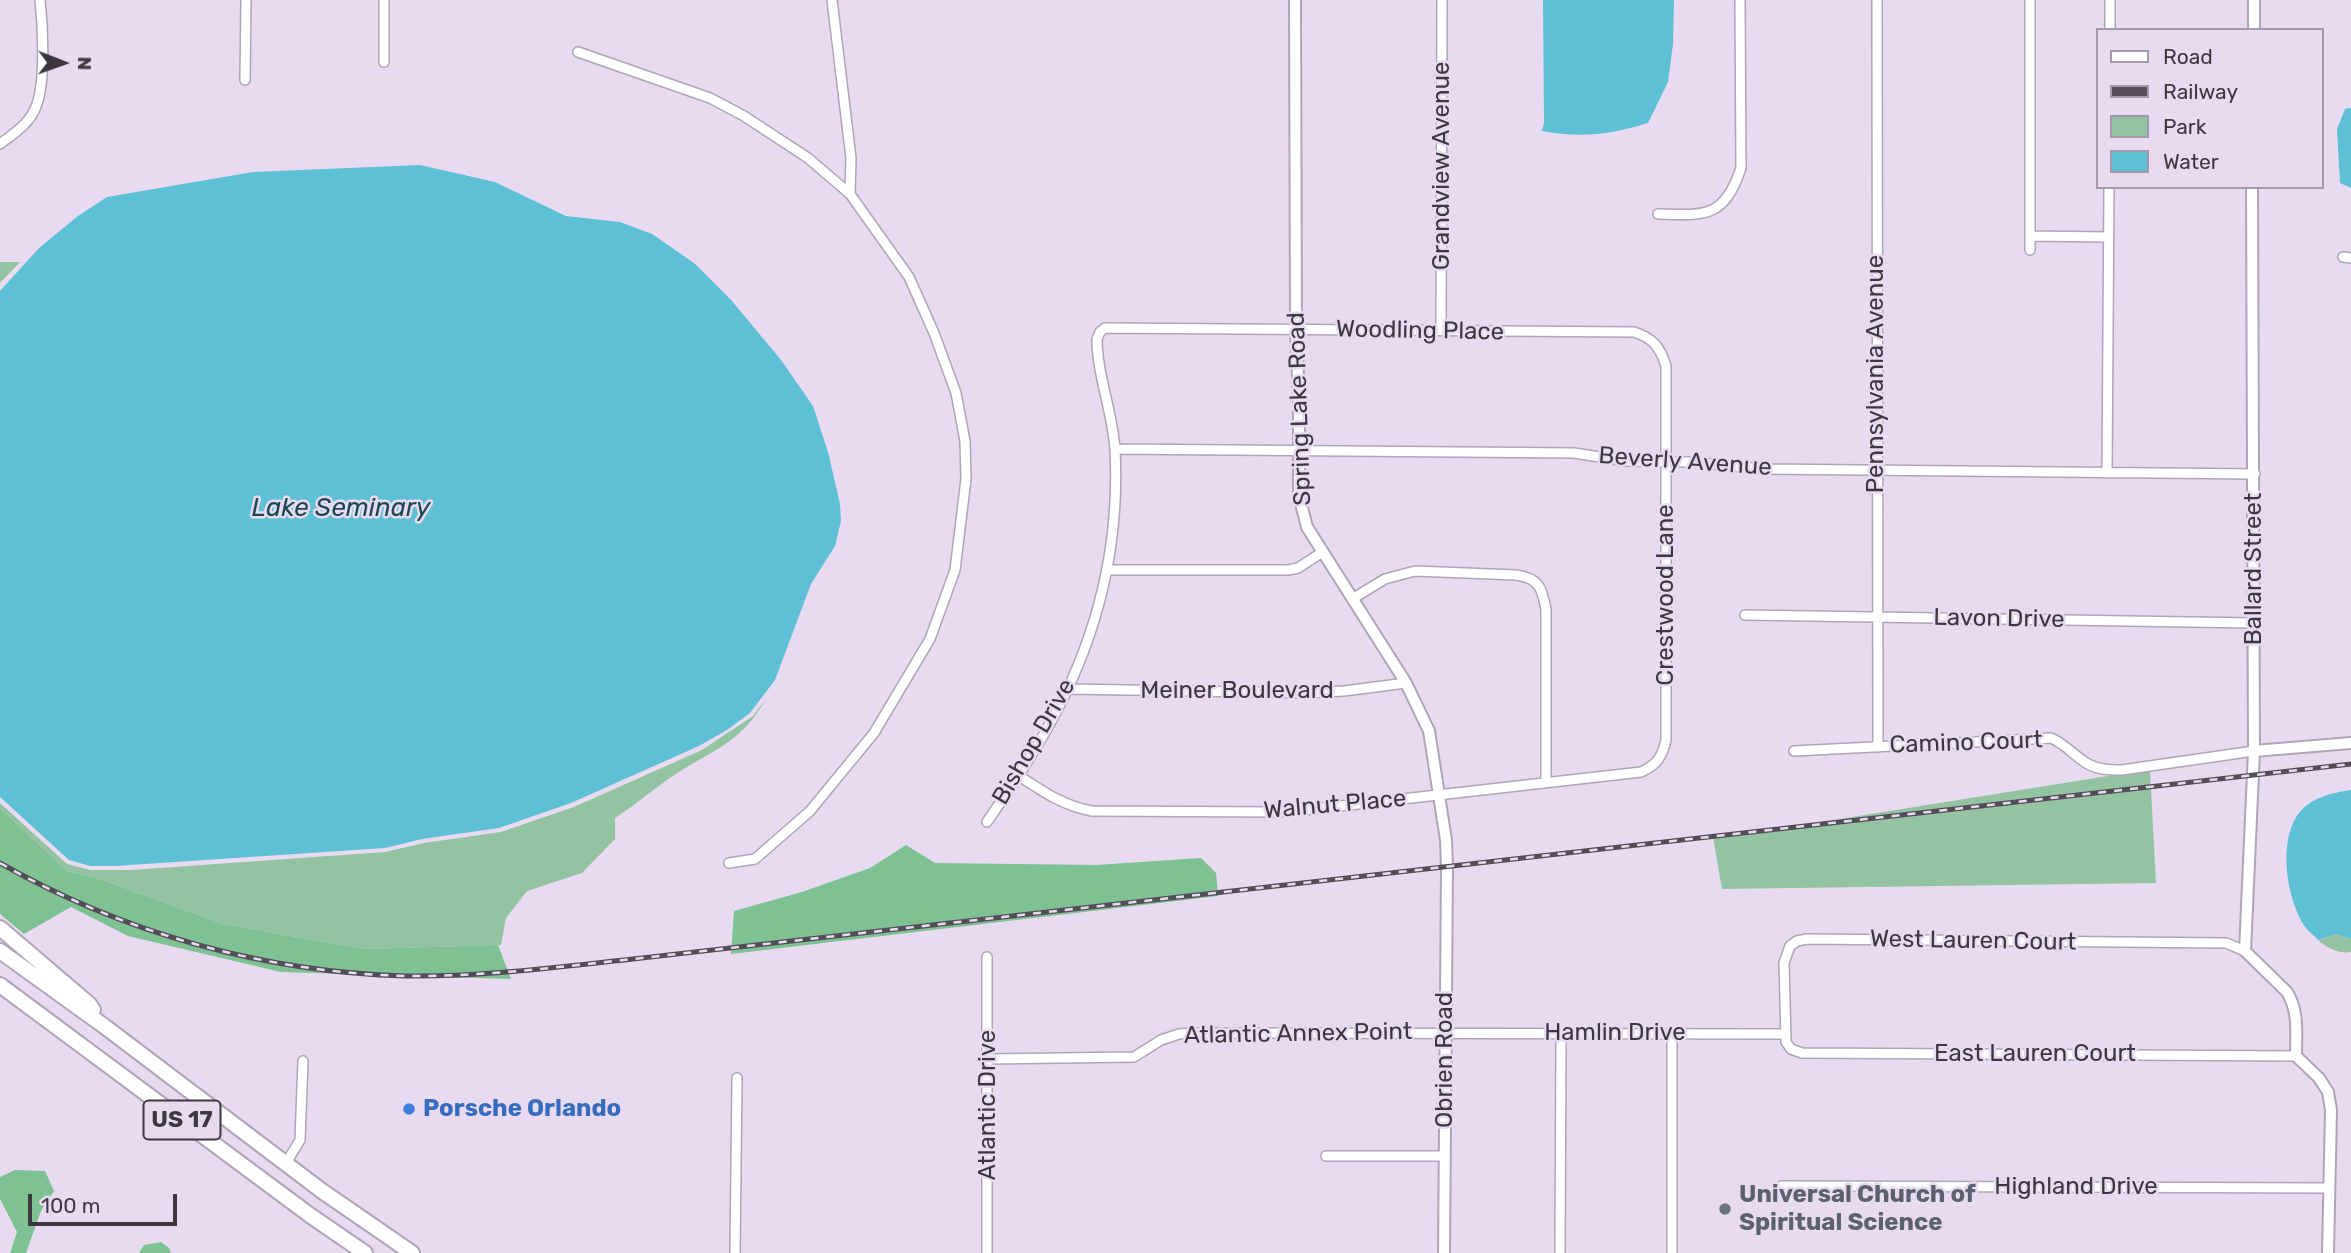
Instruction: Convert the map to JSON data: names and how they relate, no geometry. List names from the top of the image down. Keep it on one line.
{"streets":{"main road":["US 17"],"street":["Grandview Avenue","Woodling Place","Pennsylvania Avenue","Spring Lake Road","Beverly Avenue","Ballard Street","Crestwood Lane","Lavon Drive","Meiner Boulevard","Bishop Drive","Camino Court","Walnut Place","West Lauren Court","Hamlin Drive","Atlantic Annex Point","East Lauren Court","Obrien Road","Atlantic Drive","Highland Drive"]},"crossings":[["Grandview Avenue","Woodling Place"],["Woodling Place","Spring Lake Road"],["Woodling Place","Crestwood Lane"],["Woodling Place","Bishop Drive"],["Pennsylvania Avenue","Beverly Avenue"],["Pennsylvania Avenue","Lavon Drive"],["Pennsylvania Avenue","Camino Court"],["Spring Lake Road","Beverly Avenue"],["Spring Lake Road","Meiner Boulevard"],["Spring Lake Road","Walnut Place"],["Spring Lake Road","Obrien Road"],["Beverly Avenue","Ballard Street"],["Beverly Avenue","Crestwood Lane"],["Beverly Avenue","Bishop Drive"],["Ballard Street","Lavon Drive"],["Ballard Street","Camino Court"],["Ballard Street","West Lauren Court"],["Crestwood Lane","Walnut Place"],["Meiner Boulevard","Bishop Drive"],["Bishop Drive","Walnut Place"],["West Lauren Court","Hamlin Drive"],["West Lauren Court","East Lauren Court"],["Hamlin Drive","Atlantic Annex Point"],["Hamlin Drive","East Lauren Court"],["Hamlin Drive","Obrien Road"],["Atlantic Annex Point","Obrien Road"],["Atlantic Annex Point","Atlantic Drive"]],"water":["Lake Seminary"],"places":["Porsche Orlando","Universal Church of Spiritual Science"],"legend":["Road","Railway","Park","Water"],"scale_bar":"100 m","north":"right"}
